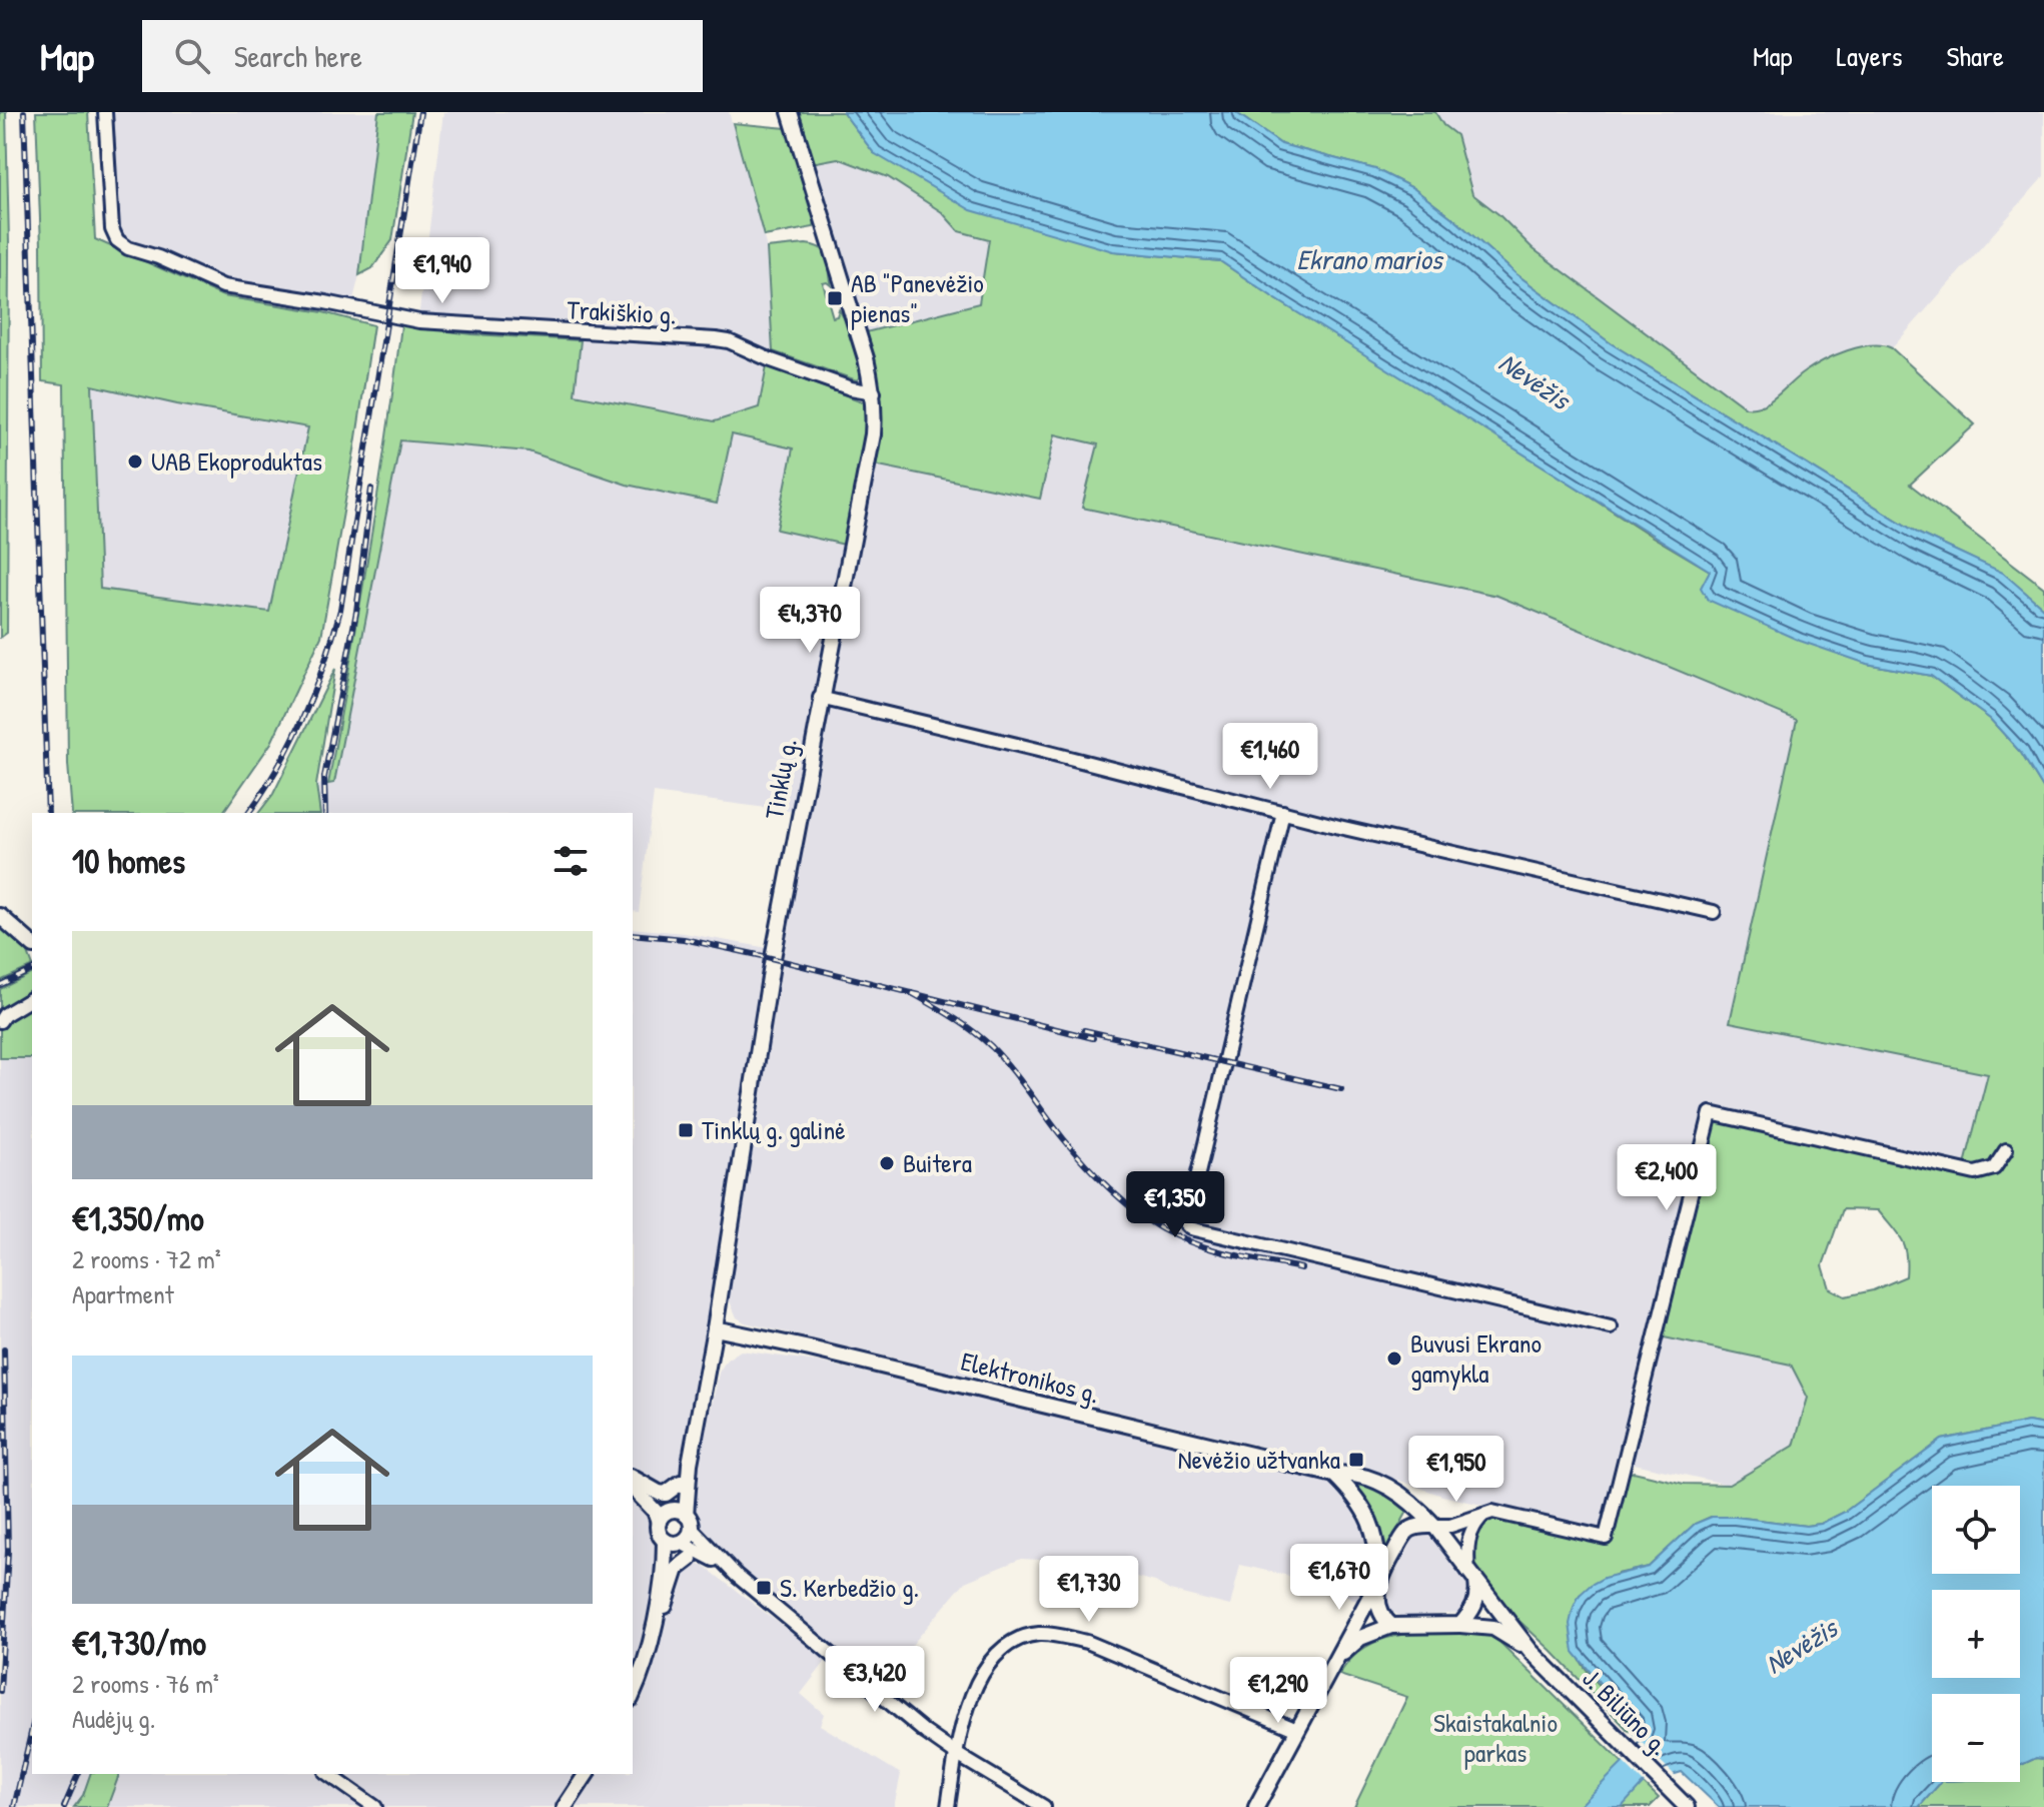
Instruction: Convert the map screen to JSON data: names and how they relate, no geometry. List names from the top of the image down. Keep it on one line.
{"streets":{"main road":["Tinklų g.","Elektronikos g.","J. Biliūno g."],"street":["Trakiškio g."]},"crossings":[["Trakiškio g.","Tinklų g."],["Tinklų g.","Elektronikos g."],["Elektronikos g.","J. Biliūno g."]],"water":["Ekrano marios","Nevėžis"],"parks":["Skaistakalnio parkas"],"places":{"transit":["AB \"Panevėžio pienas\"","Tinklų g. galinė","Nevėžio užtvanka","S. Kerbedžio g."],"other":["UAB Ekoproduktas","Buitera","Buvusi Ekrano gamykla"]},"page":{"header":"Map","search":"Search here","nav":["Map","Layers","Share"],"price":["€1,940","€4,370","€1,460","€2,400","€1,350","€1,950","€1,670","€1,730","€3,420","€1,290"],"heading":"10 homes","list":[{"name":"€1,350/mo","note":"2 rooms · 72 m² · Apartment"},{"name":"€1,730/mo","note":"2 rooms · 76 m² · Audėjų g."}],"map_buttons":["+","−"]}}
